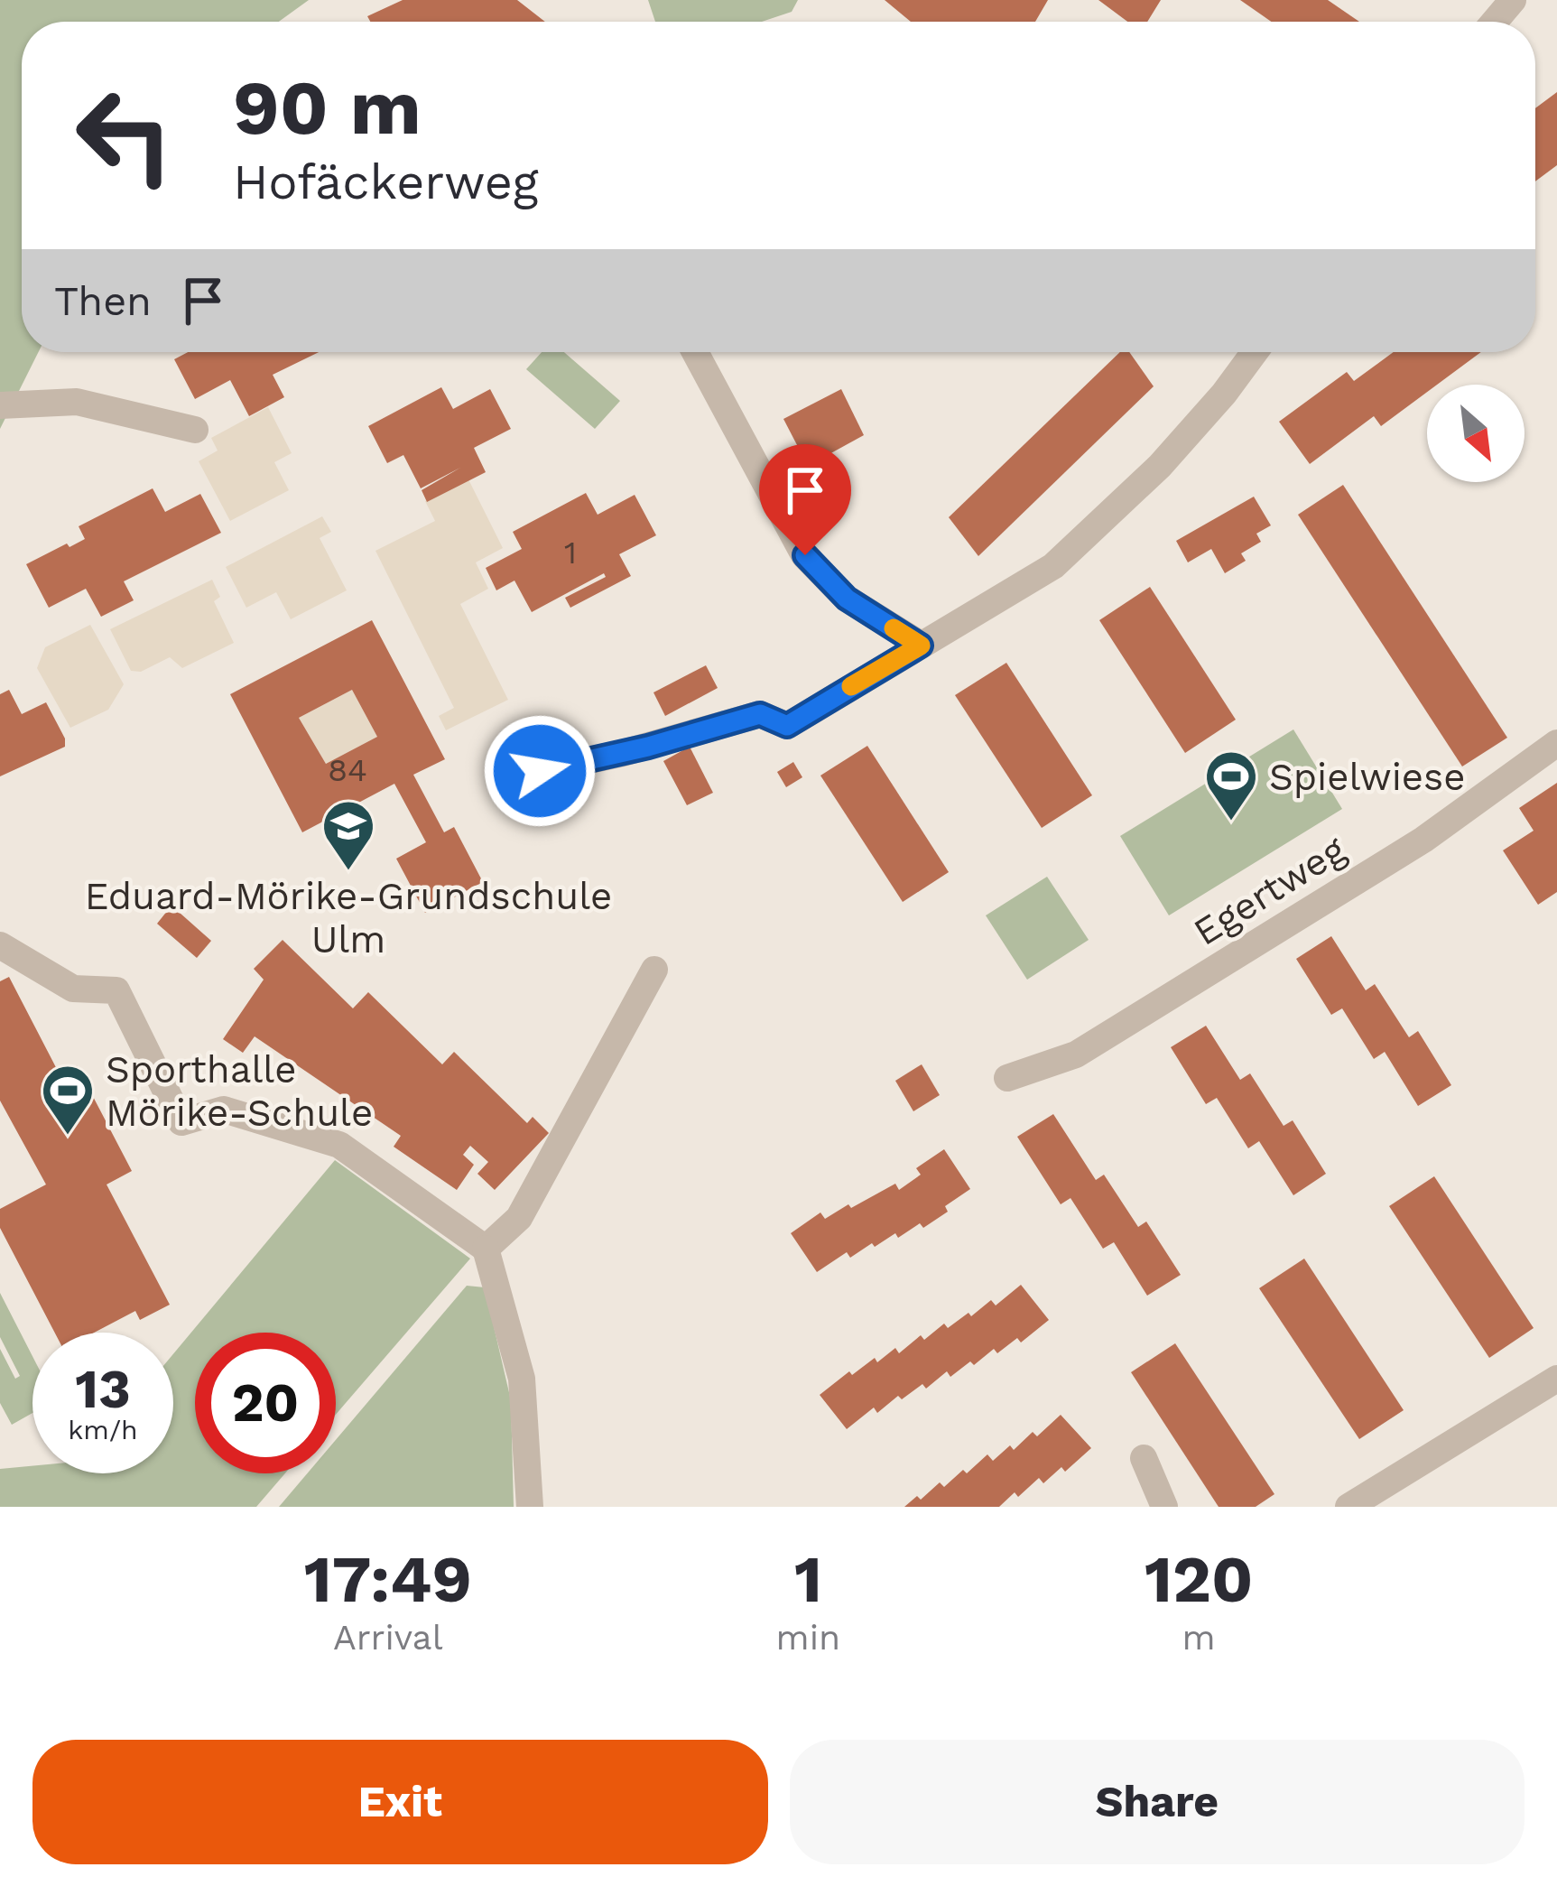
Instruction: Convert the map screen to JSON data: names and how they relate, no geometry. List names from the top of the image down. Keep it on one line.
{"streets":{"street":["Egertweg"]},"places":{"sports":["Spielwiese","Sporthalle Mörike-Schule"],"school or university":["Eduard-Mörike-Grundschule Ulm"]},"house_numbers":["1","84"],"north":"bottom right","page":{"turn":["90 m","Hofäckerweg"],"then":"Then","speed":"13 km/h","limit":"20","eta":["17:49","Arrival","1","min","120","m"],"buttons":["Exit","Share"]}}
